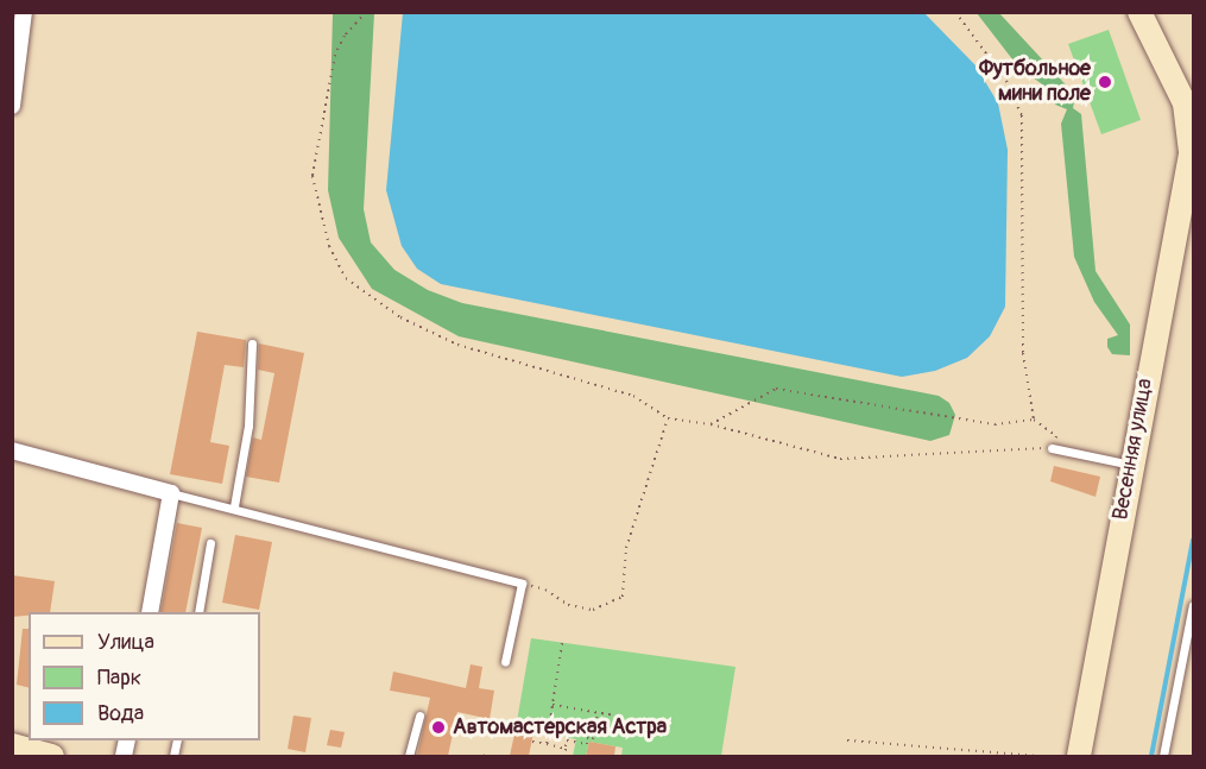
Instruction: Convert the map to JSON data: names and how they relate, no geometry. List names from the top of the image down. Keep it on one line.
{"streets":{"street":["Весенняя улица"]},"places":["Футбольное мини поле","Автомастерская Астра"],"legend":["Улица","Парк","Вода"]}
